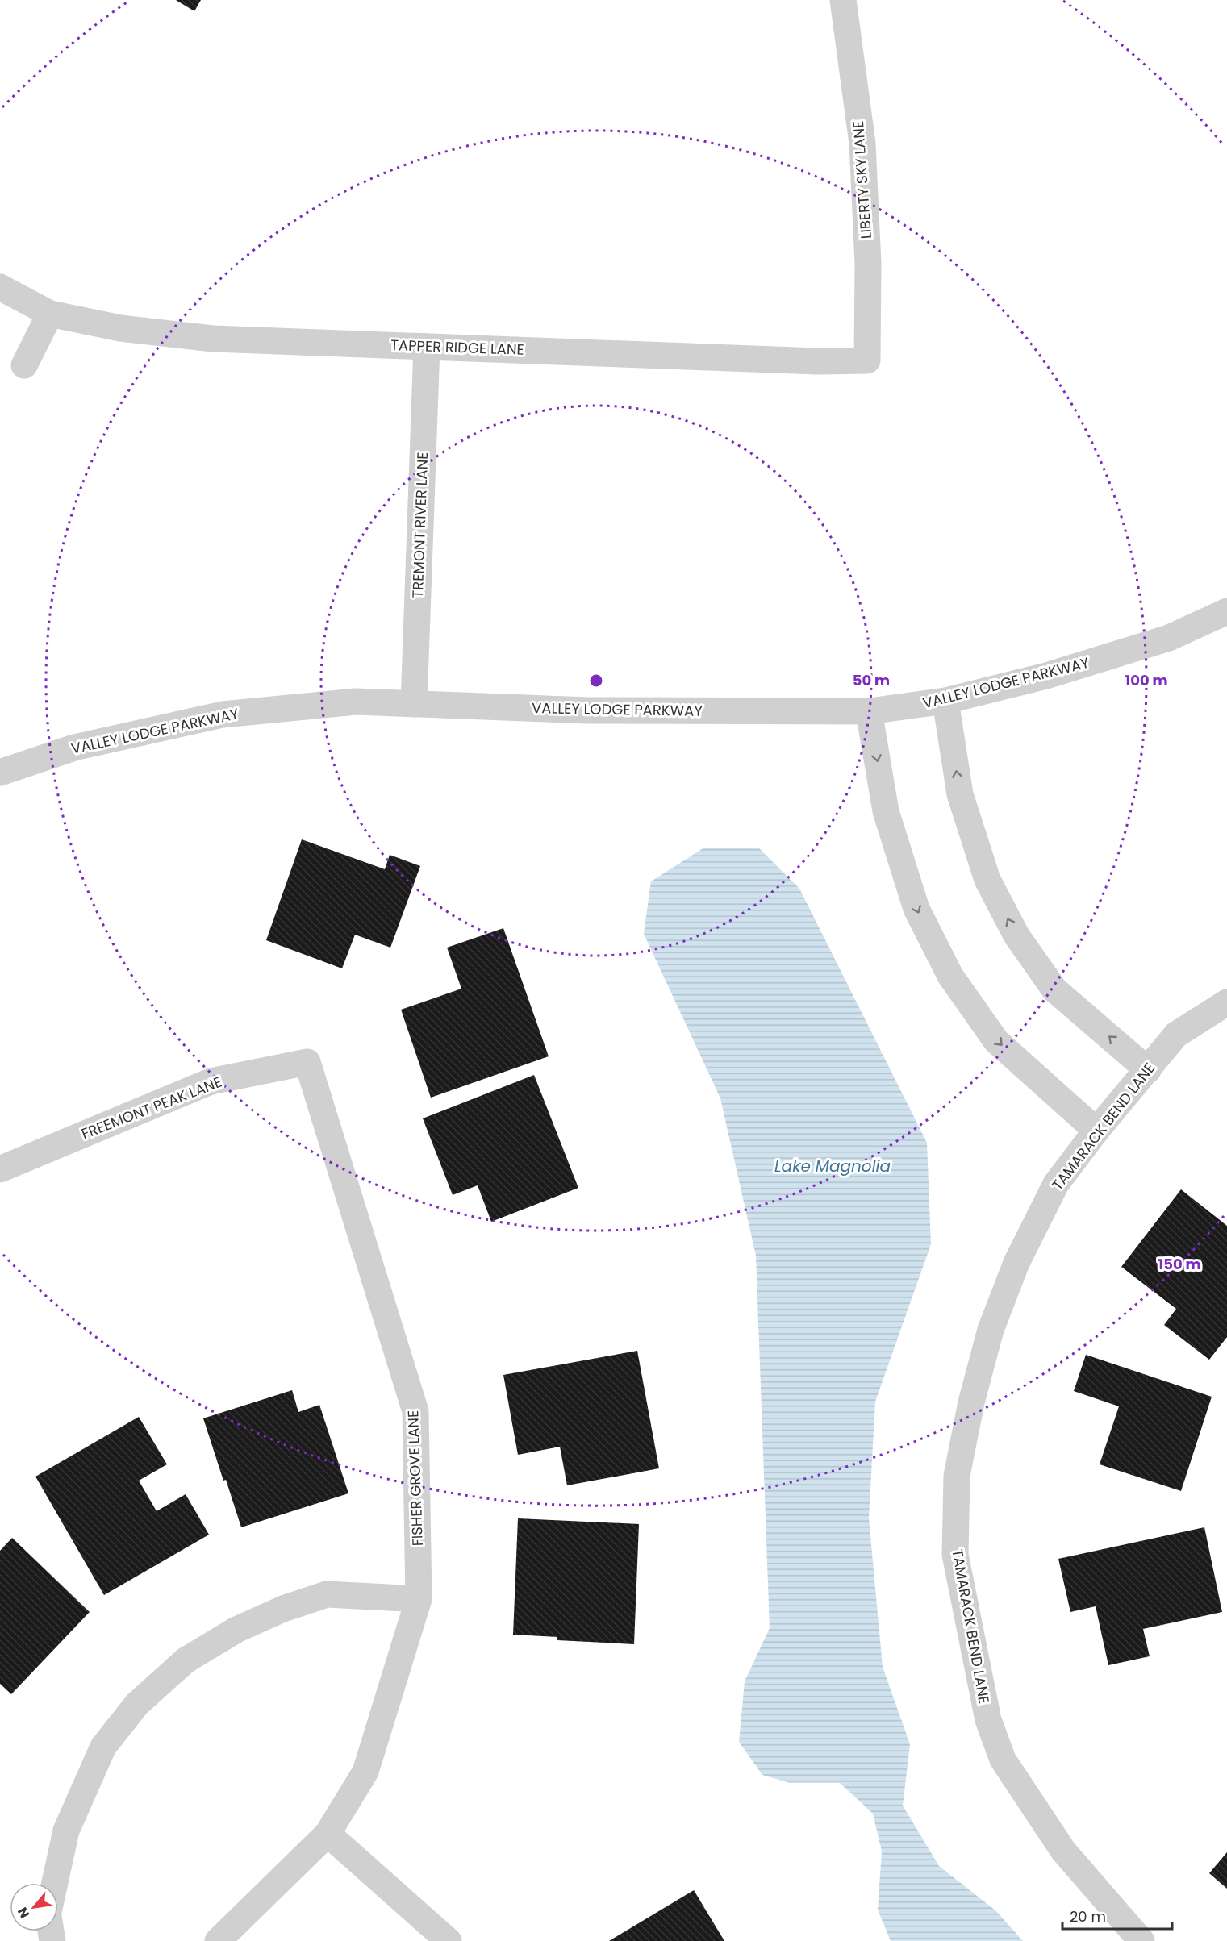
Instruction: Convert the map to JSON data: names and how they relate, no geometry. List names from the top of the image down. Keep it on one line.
{"streets":{"street":["LIBERTY SKY LANE","TAPPER RIDGE LANE","TREMONT RIVER LANE","VALLEY LODGE PARKWAY","FREEMONT PEAK LANE","TAMARACK BEND LANE","FISHER GROVE LANE"]},"crossings":[["LIBERTY SKY LANE","TAPPER RIDGE LANE"],["TAPPER RIDGE LANE","TREMONT RIVER LANE"],["TREMONT RIVER LANE","VALLEY LODGE PARKWAY"],["FREEMONT PEAK LANE","FISHER GROVE LANE"]],"water":["Lake Magnolia"],"scale_bar":"20 m","north":"bottom left","rings":["50 m","100 m","150 m"]}
